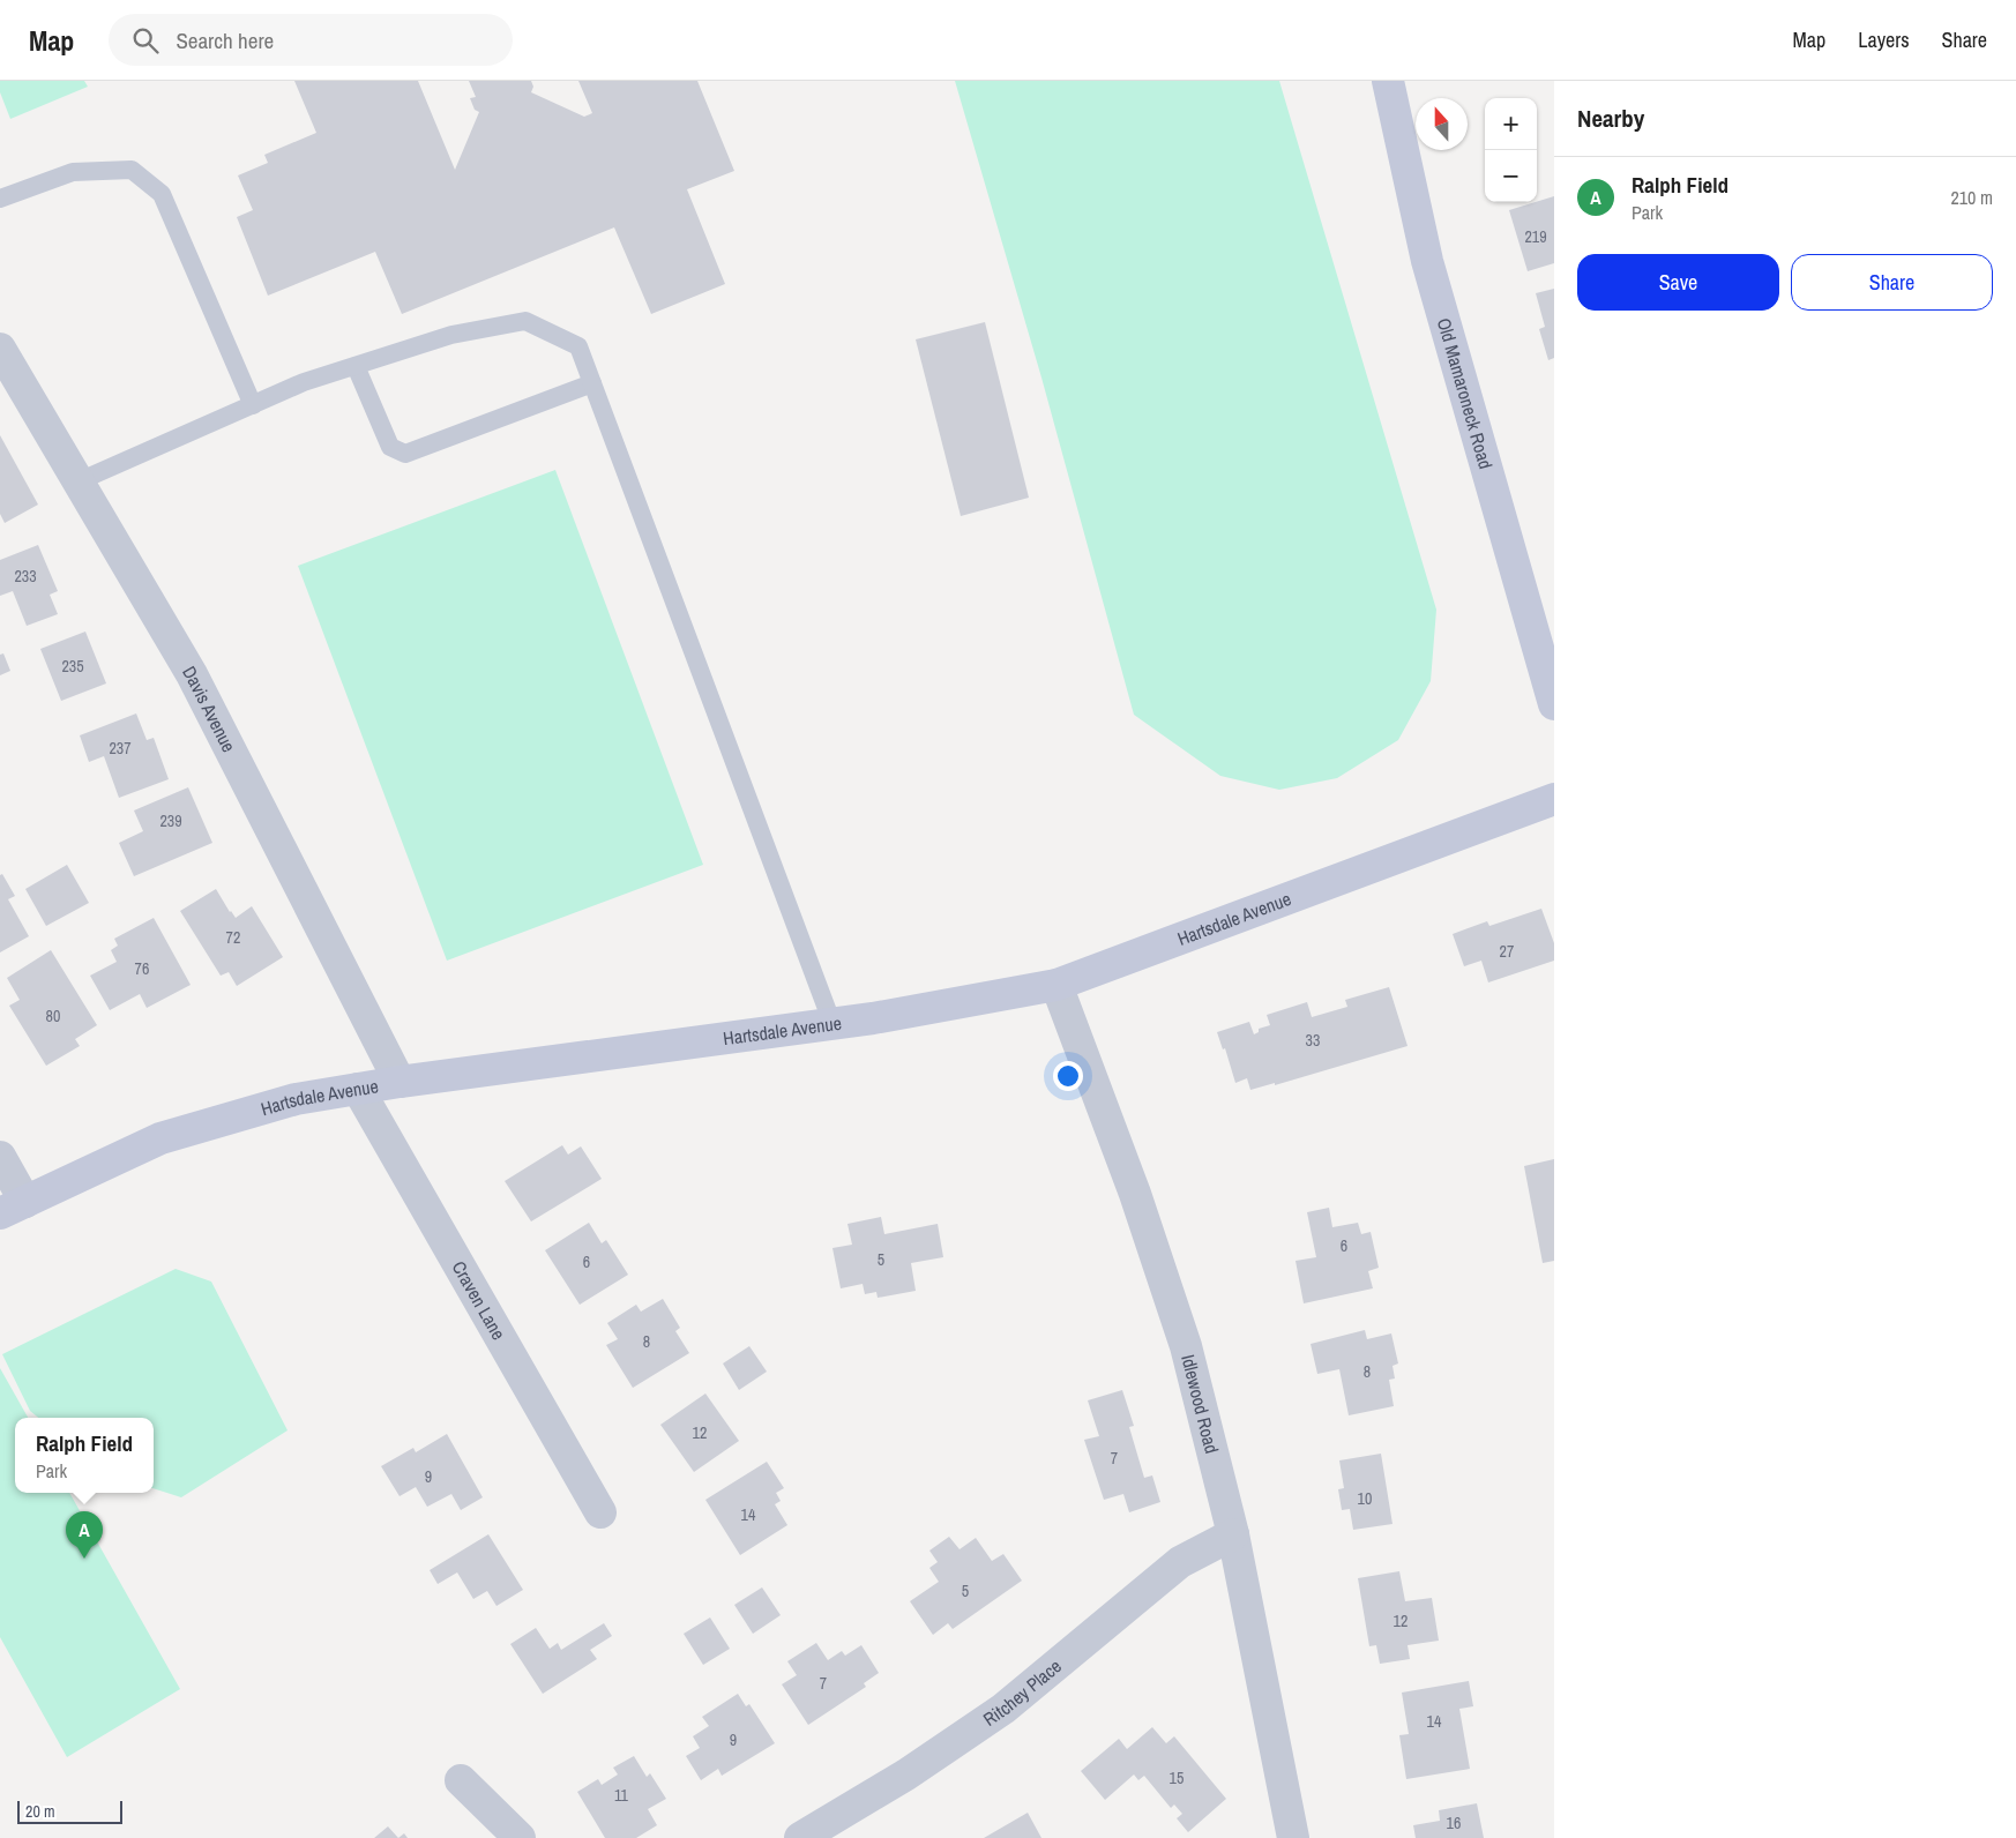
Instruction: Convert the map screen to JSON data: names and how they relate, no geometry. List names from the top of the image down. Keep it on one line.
{"streets":{"street":["Old Mamaroneck Road","Davis Avenue","Hartsdale Avenue","Craven Lane","Idlewood Road","Ritchey Place"]},"crossings":[["Davis Avenue","Hartsdale Avenue"],["Hartsdale Avenue","Craven Lane"],["Hartsdale Avenue","Idlewood Road"],["Idlewood Road","Ritchey Place"]],"house_numbers":["219","233","235","237","239","72","27","76","80","33","6","5","6","8","8","12","7","9","10","14","5","12","7","14","9","15","11","16"],"scale_bar":"20 m","north":"top","page":{"header":"Map","search":"Search here","nav":["Map","Layers","Share"],"heading":"Nearby","map_buttons":["+","−"],"list":[{"mark":"A","name":"Ralph Field","note":"Park","value":"210 m"}],"buttons":["Save","Share"],"popup":["Ralph Field","Park"],"pins":"A","scale":"20 m"}}
